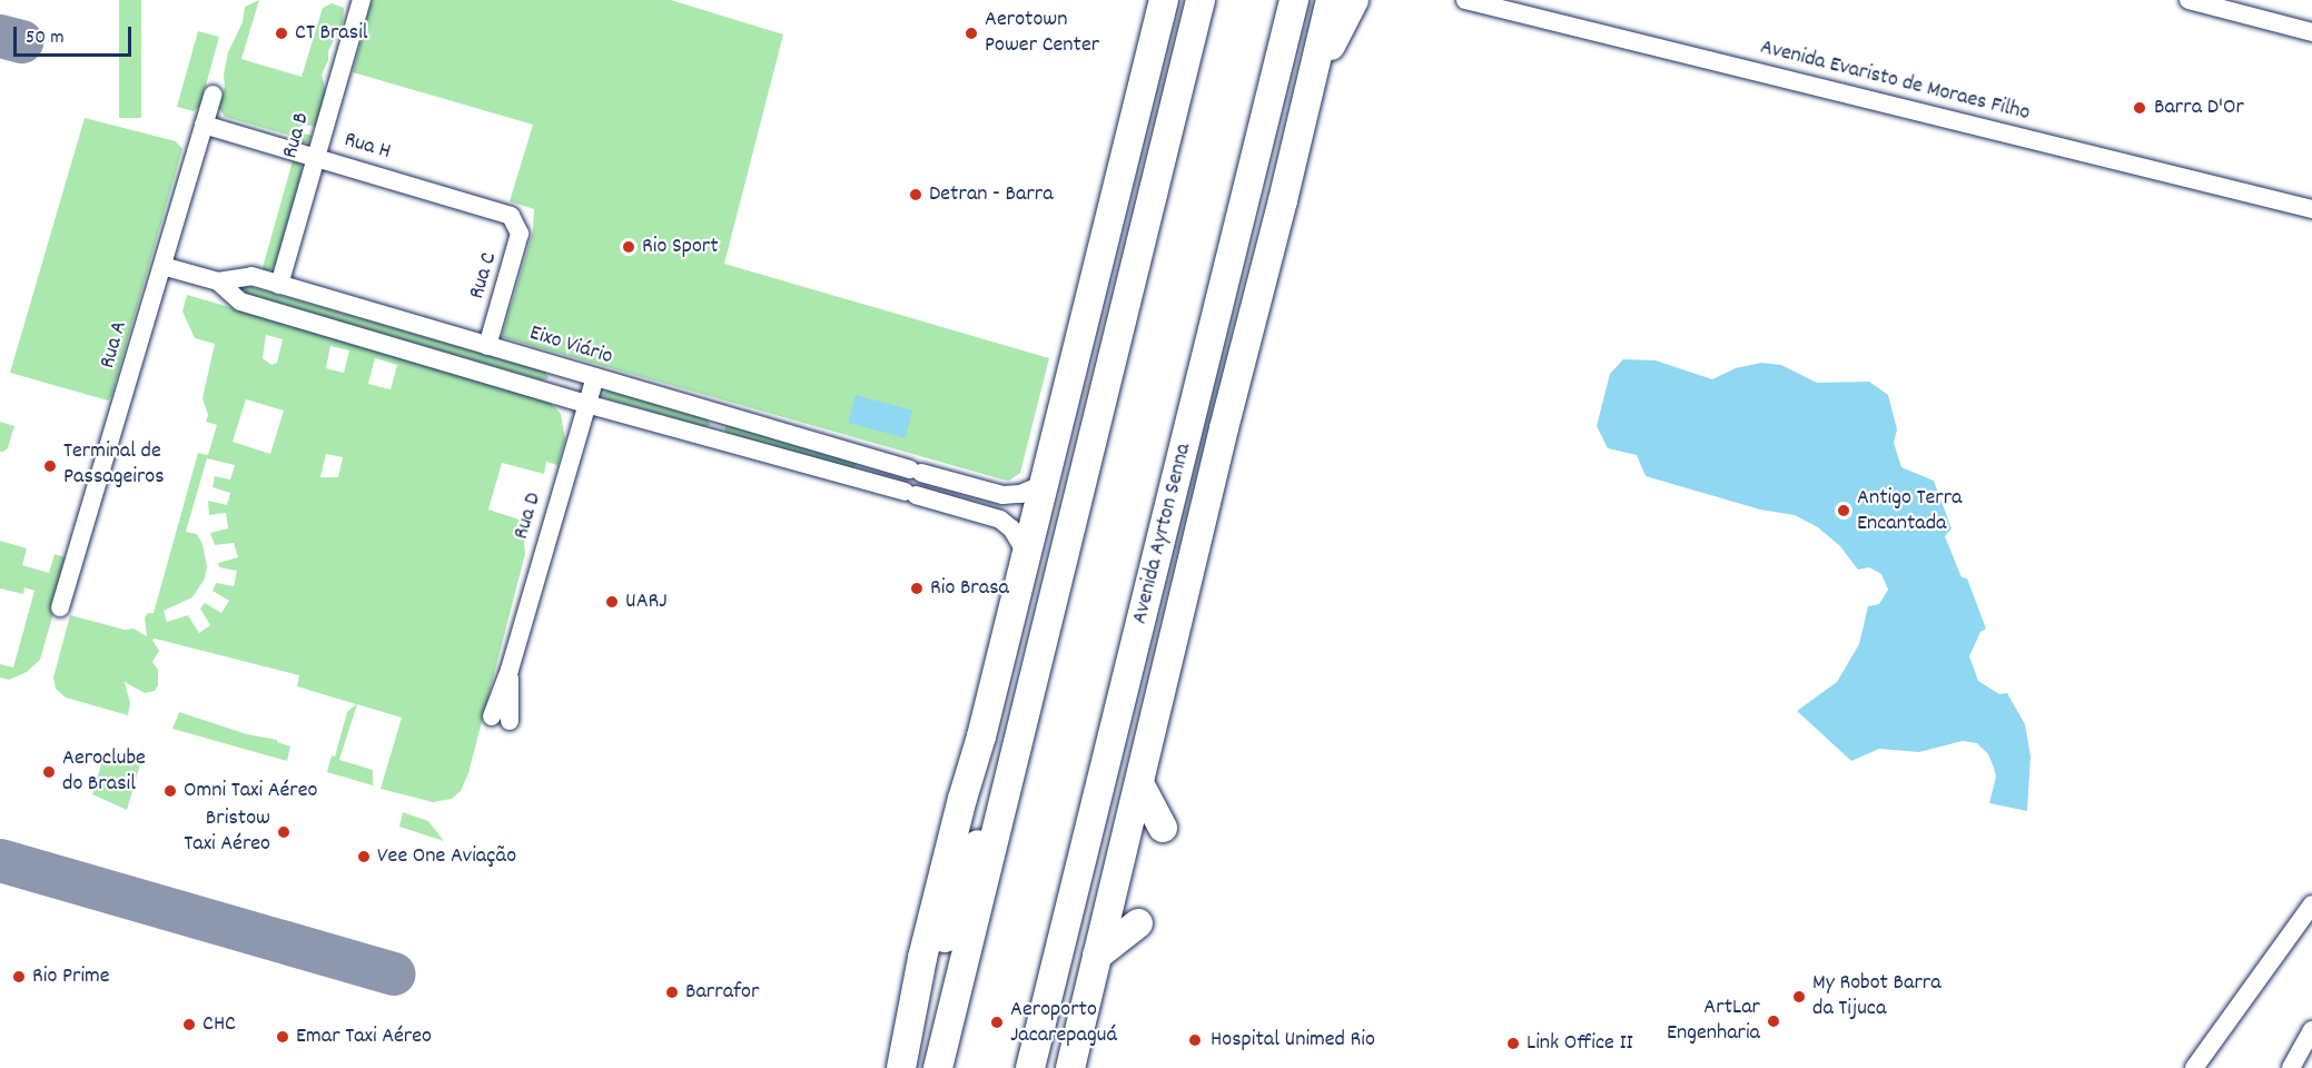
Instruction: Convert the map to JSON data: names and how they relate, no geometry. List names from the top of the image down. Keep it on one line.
{"streets":{"highway":["Avenida Ayrton Senna"],"street":["Avenida Evaristo de Moraes Filho","Rua B","Rua H","Rua C","Rua A","Eixo Viário","Rua D"]},"crossings":[["Rua B","Rua H"],["Rua B","Eixo Viário"],["Rua H","Rua C"],["Rua H","Rua A"],["Rua C","Eixo Viário"],["Rua A","Eixo Viário"],["Eixo Viário","Rua D"]],"places":["CT Brasil","Aerotown Power Center","Barra D'Or","Detran - Barra","Rio Sport","Terminal de Passageiros","Antigo Terra Encantada","Rio Brasa","UARJ","Aeroclube do Brasil","Omni Taxi Aéreo","Bristow Taxi Aéreo","Vee One Aviação","Rio Prime","Barrafor","My Robot Barra da Tijuca","ArtLar Engenharia","Aeroporto Jacarepaguá","CHC","Emar Taxi Aéreo","Hospital Unimed Rio","Link Office II"],"scale_bar":"50 m"}
